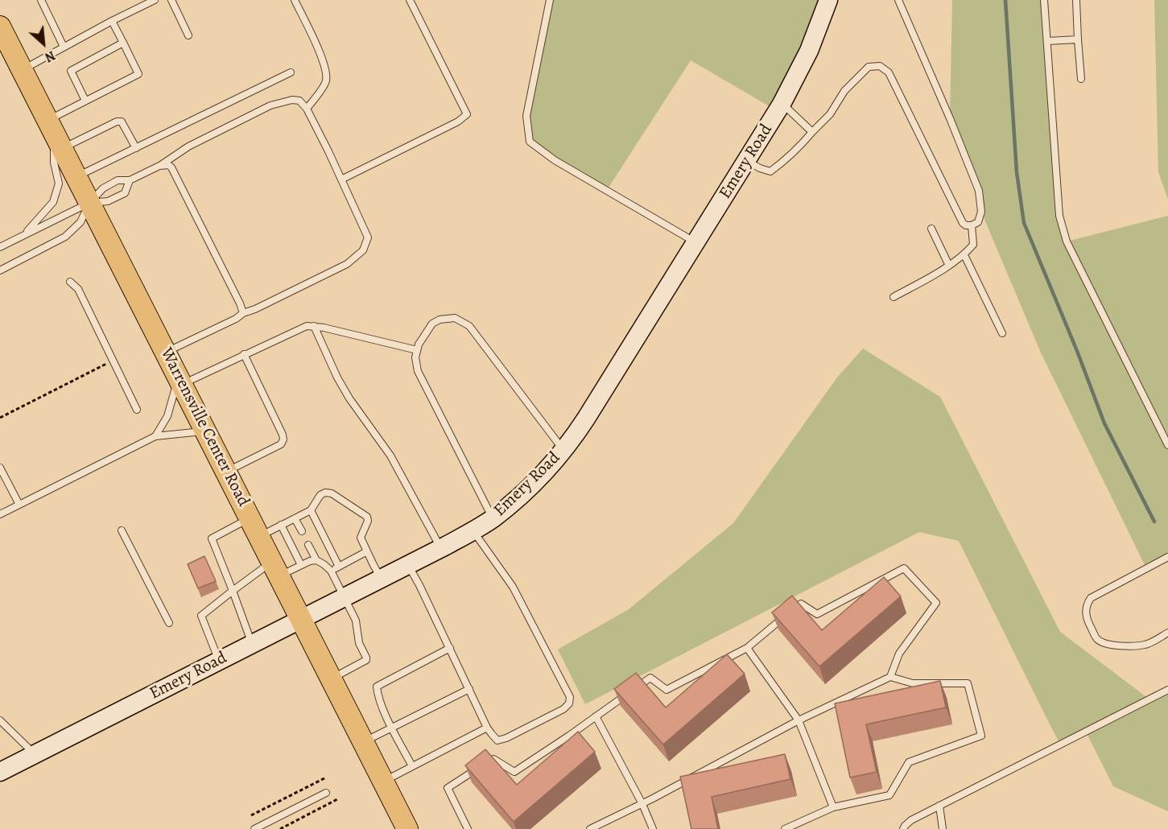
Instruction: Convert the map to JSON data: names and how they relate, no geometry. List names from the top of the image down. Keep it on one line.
{"streets":{"main road":["Warrensville Center Road"],"street":["Emery Road"]},"crossings":[["Emery Road","Warrensville Center Road"]],"north":"bottom right"}
